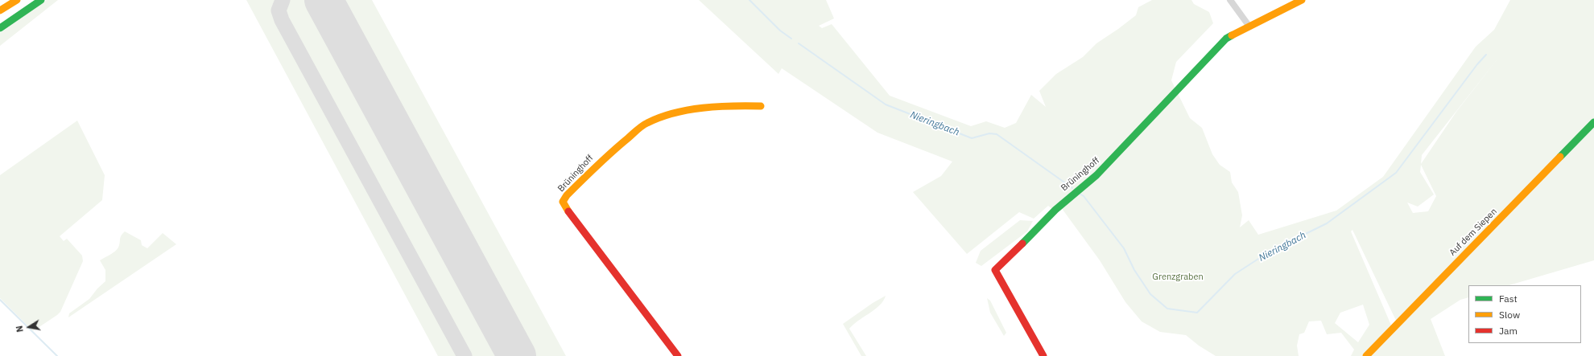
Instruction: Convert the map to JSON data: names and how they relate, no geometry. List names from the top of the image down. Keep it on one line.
{"streets":{"main road":["Brüninghoff","Auf dem Siepen"]},"water":["Nieringbach"],"parks":["Grenzgraben"],"legend":["Fast","Slow","Jam"],"north":"left"}
